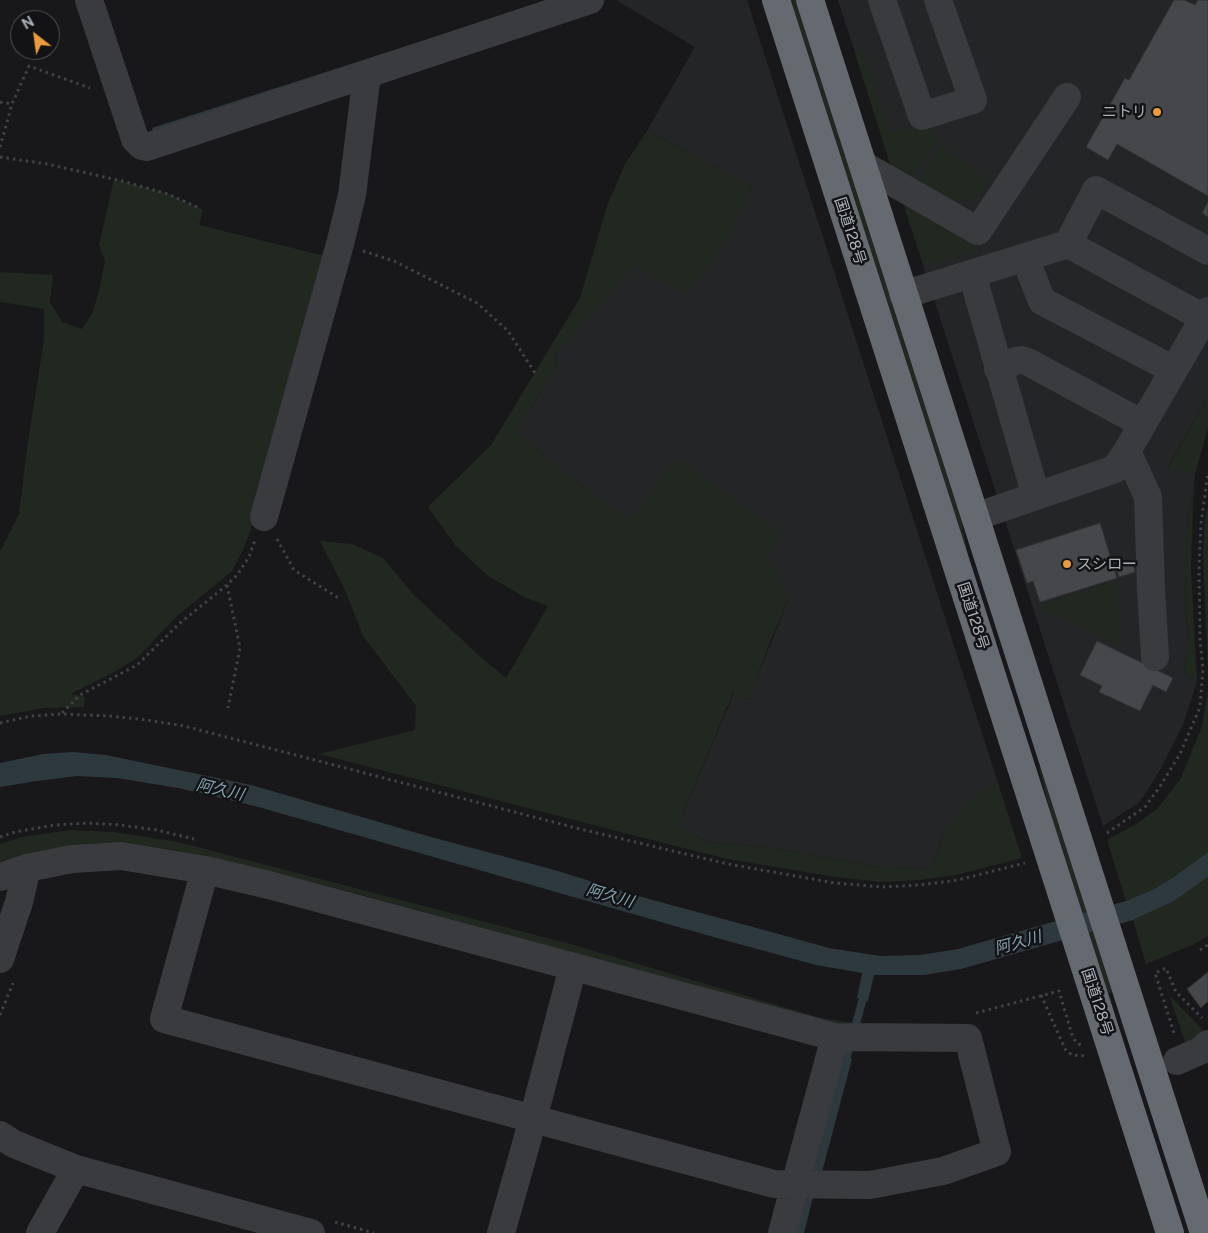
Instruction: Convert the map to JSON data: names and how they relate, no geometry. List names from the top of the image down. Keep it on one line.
{"streets":{"highway":["国道128号"]},"water":["阿久川"],"places":["ニトリ","スシロー"],"north":"top left"}
